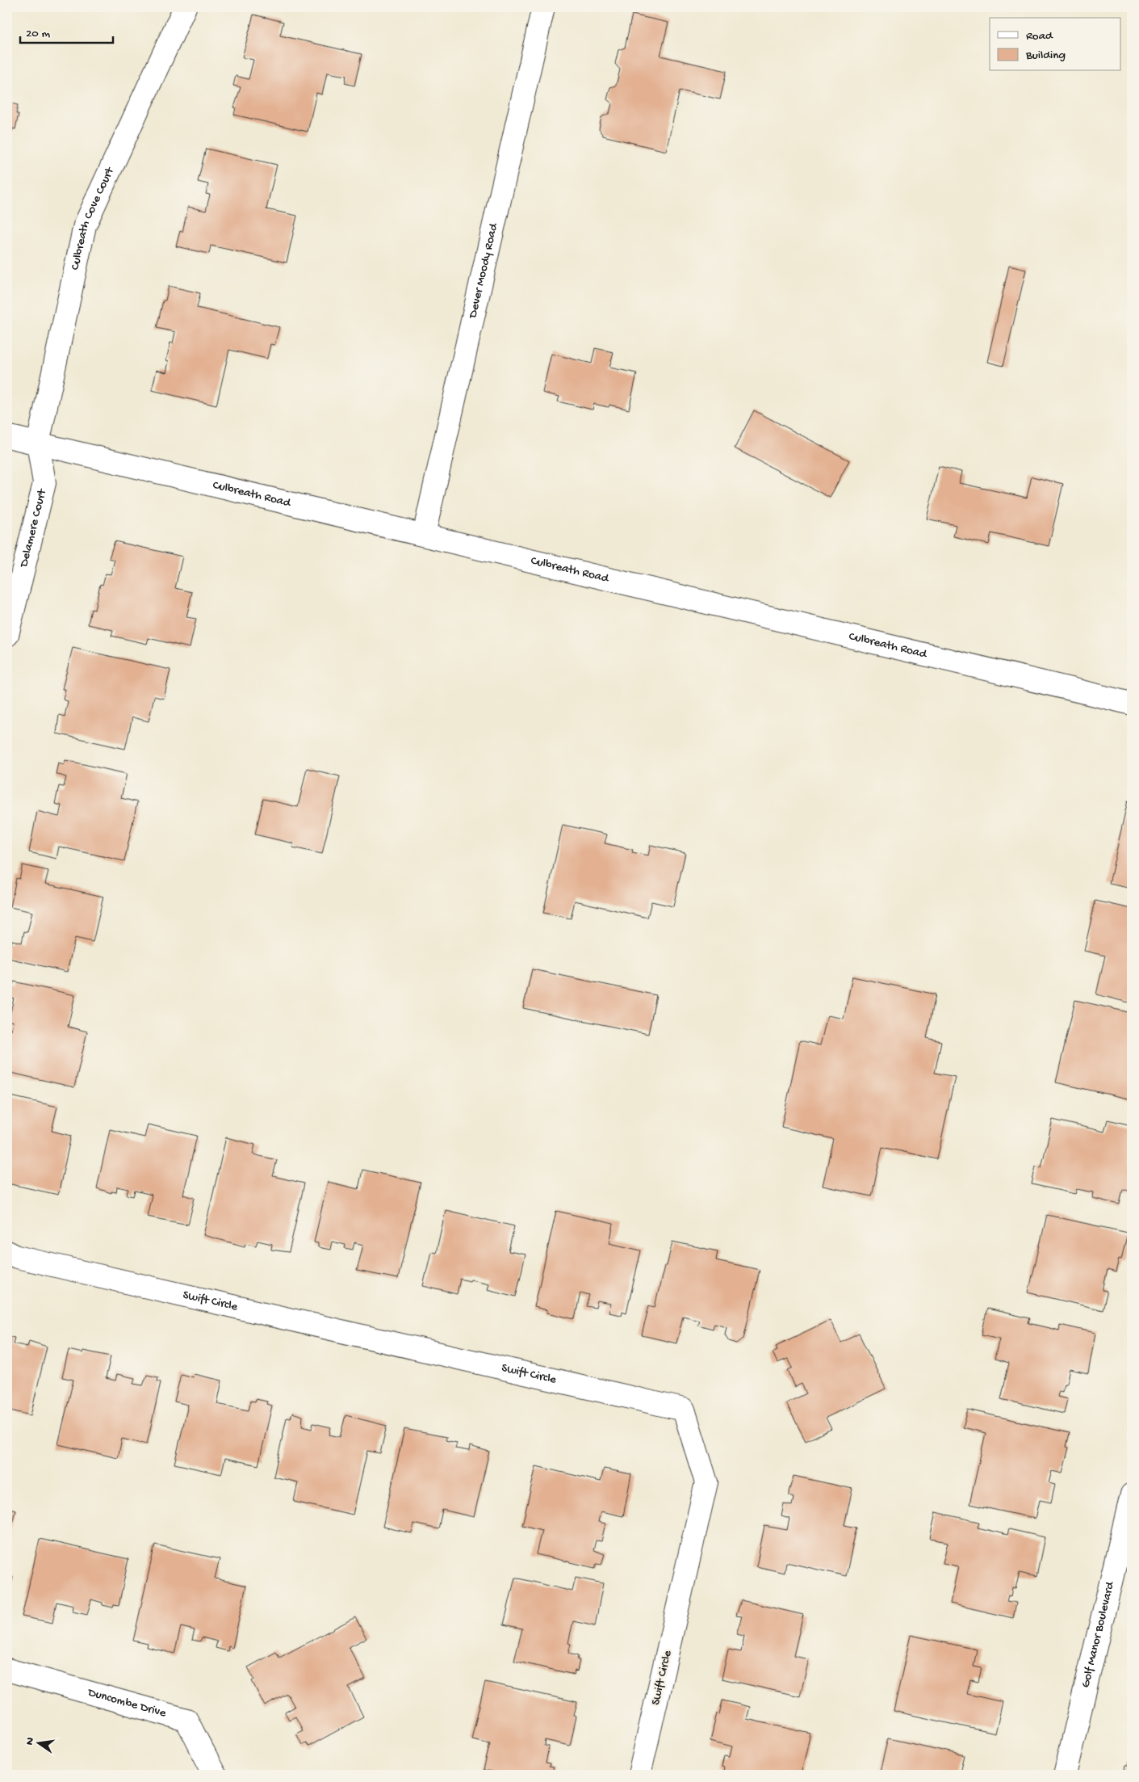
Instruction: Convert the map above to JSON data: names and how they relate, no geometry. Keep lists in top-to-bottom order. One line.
{"streets":{"street":["Culbreath Cove Court","Dever Moody Road","Culbreath Road","Delamere Court","Swift Circle","Golf Manor Boulevard","Duncombe Drive"]},"crossings":[["Culbreath Cove Court","Culbreath Road"],["Culbreath Cove Court","Delamere Court"],["Dever Moody Road","Culbreath Road"],["Culbreath Road","Delamere Court"]],"legend":["Road","Building"],"scale_bar":"20 m","north":"left"}
